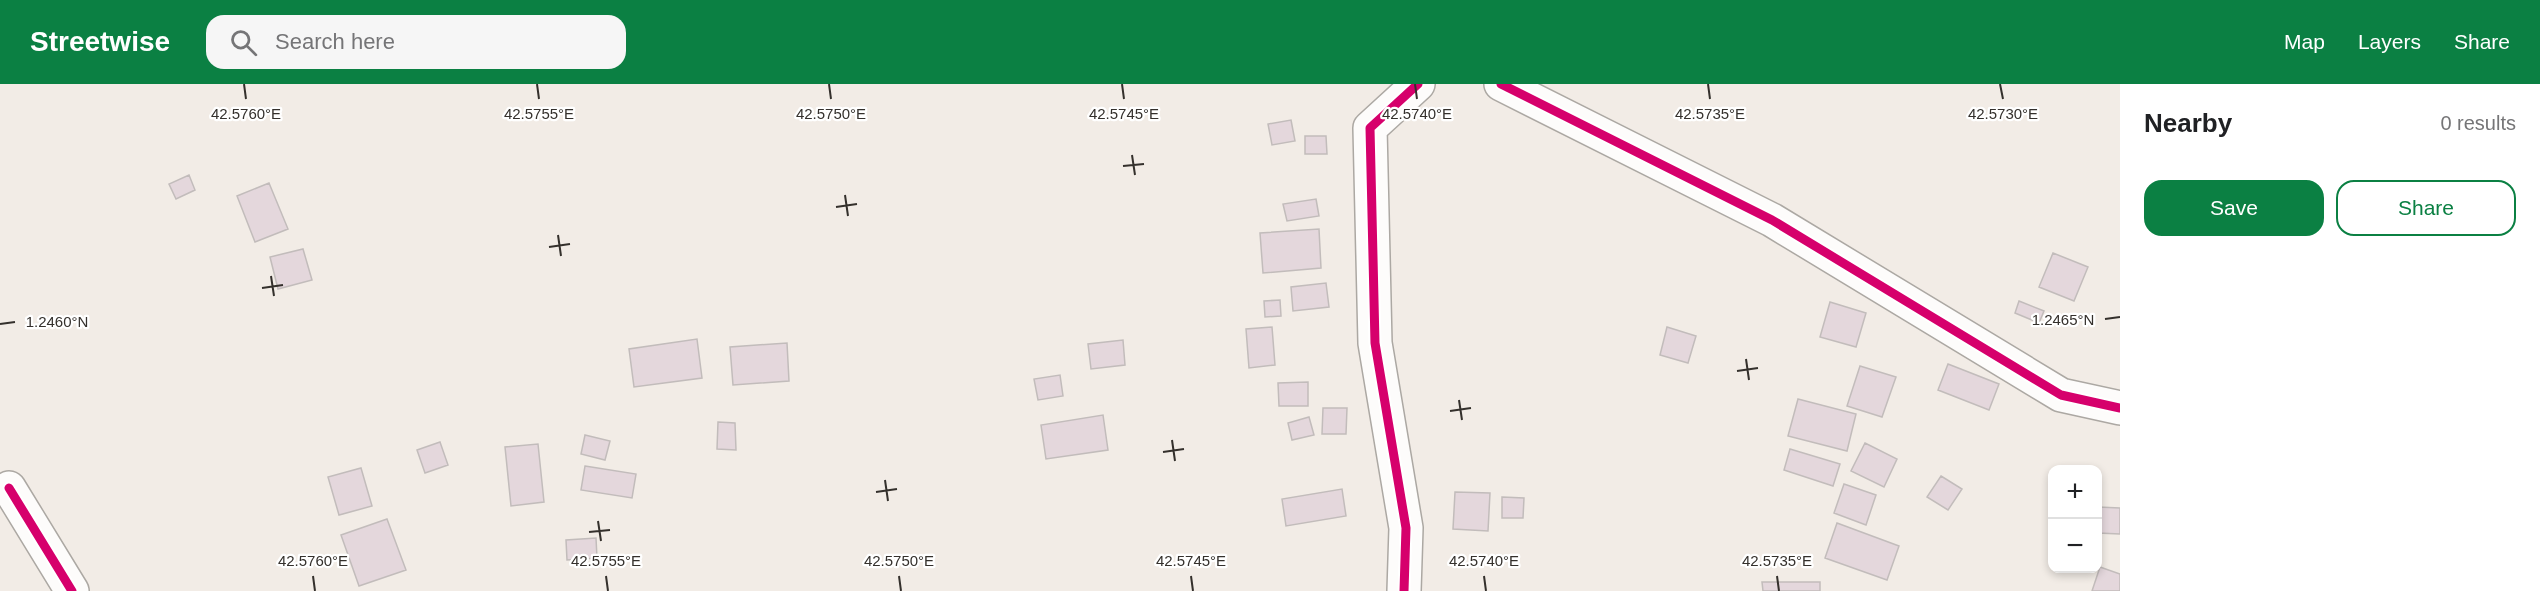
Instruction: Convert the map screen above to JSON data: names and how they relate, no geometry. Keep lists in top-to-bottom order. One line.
{"page":{"header":"Streetwise","search":"Search here","nav":["Map","Layers","Share"],"heading":["Nearby","0 results"],"buttons":["Save","Share"],"map_buttons":["+","−"]},"coordinates":["42.5760°E","42.5755°E","42.5750°E","42.5745°E","42.5740°E","42.5735°E","42.5730°E","1.2465°N","1.2460°N"]}
